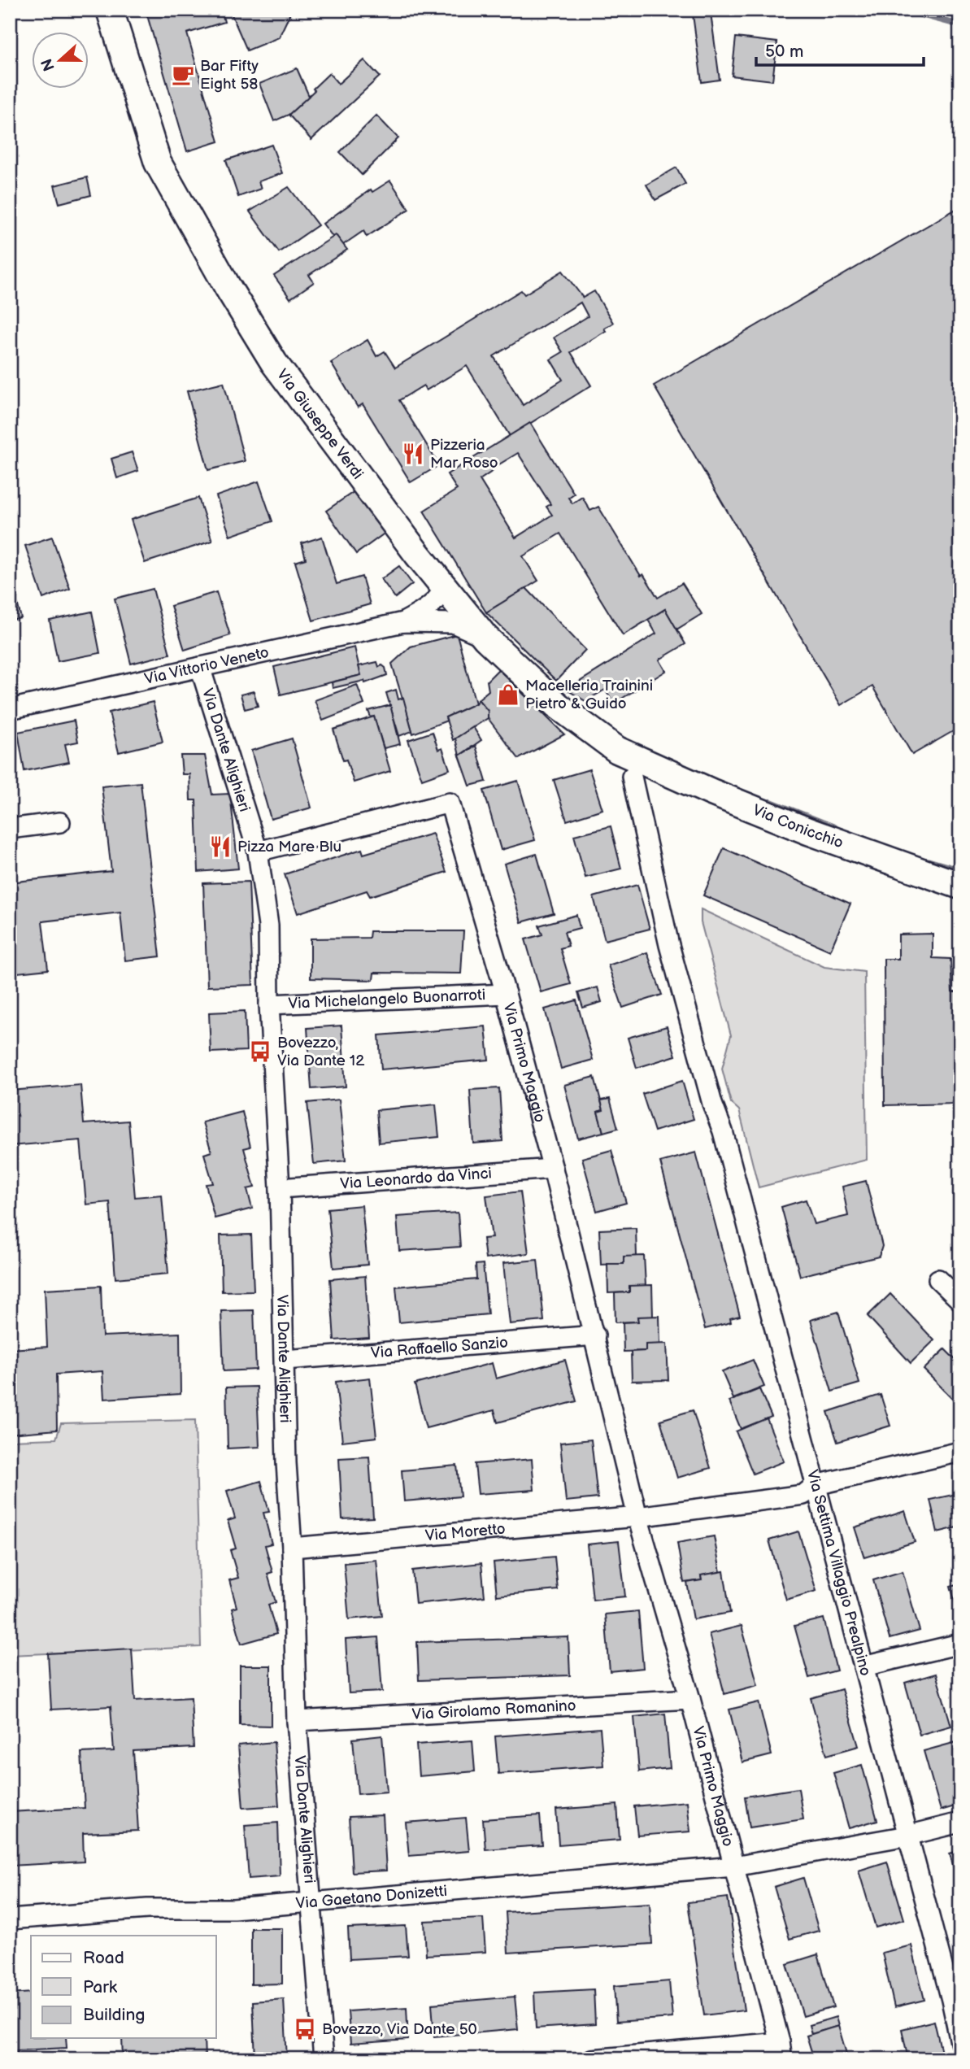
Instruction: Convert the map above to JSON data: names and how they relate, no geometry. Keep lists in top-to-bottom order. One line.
{"streets":{"main road":["Via Giuseppe Verdi","Via Conicchio"],"street":["Via Vittorio Veneto","Via Dante Alighieri","Via Michelangelo Buonarroti","Via Primo Maggio","Via Leonardo da Vinci","Via Raffaello Sanzio","Via Moretto","Via Settima Villaggio Prealpino","Via Girolamo Romanino","Via Gaetano Donizetti"]},"crossings":[["Via Giuseppe Verdi","Via Vittorio Veneto"],["Via Giuseppe Verdi","Via Conicchio"],["Via Giuseppe Verdi","Via Settima Villaggio Prealpino"],["Via Vittorio Veneto","Via Dante Alighieri"],["Via Dante Alighieri","Via Michelangelo Buonarroti"],["Via Dante Alighieri","Via Primo Maggio"],["Via Dante Alighieri","Via Leonardo da Vinci"],["Via Dante Alighieri","Via Raffaello Sanzio"],["Via Dante Alighieri","Via Moretto"],["Via Dante Alighieri","Via Girolamo Romanino"],["Via Dante Alighieri","Via Gaetano Donizetti"],["Via Conicchio","Via Settima Villaggio Prealpino"],["Via Michelangelo Buonarroti","Via Primo Maggio"],["Via Primo Maggio","Via Leonardo da Vinci"],["Via Primo Maggio","Via Raffaello Sanzio"],["Via Primo Maggio","Via Moretto"],["Via Primo Maggio","Via Girolamo Romanino"],["Via Primo Maggio","Via Gaetano Donizetti"],["Via Settima Villaggio Prealpino","Via Gaetano Donizetti"]],"places":{"cafe":["Bar Fifty Eight 58"],"restaurant":["Pizzeria Mar Roso","Pizza Mare Blu"],"shop":["Macelleria Trainini Pietro & Guido"],"bus stop":["Bovezzo, Via Dante 12","Bovezzo, Via Dante 50"]},"legend":["Road","Park","Building"],"scale_bar":"50 m","north":"left"}
